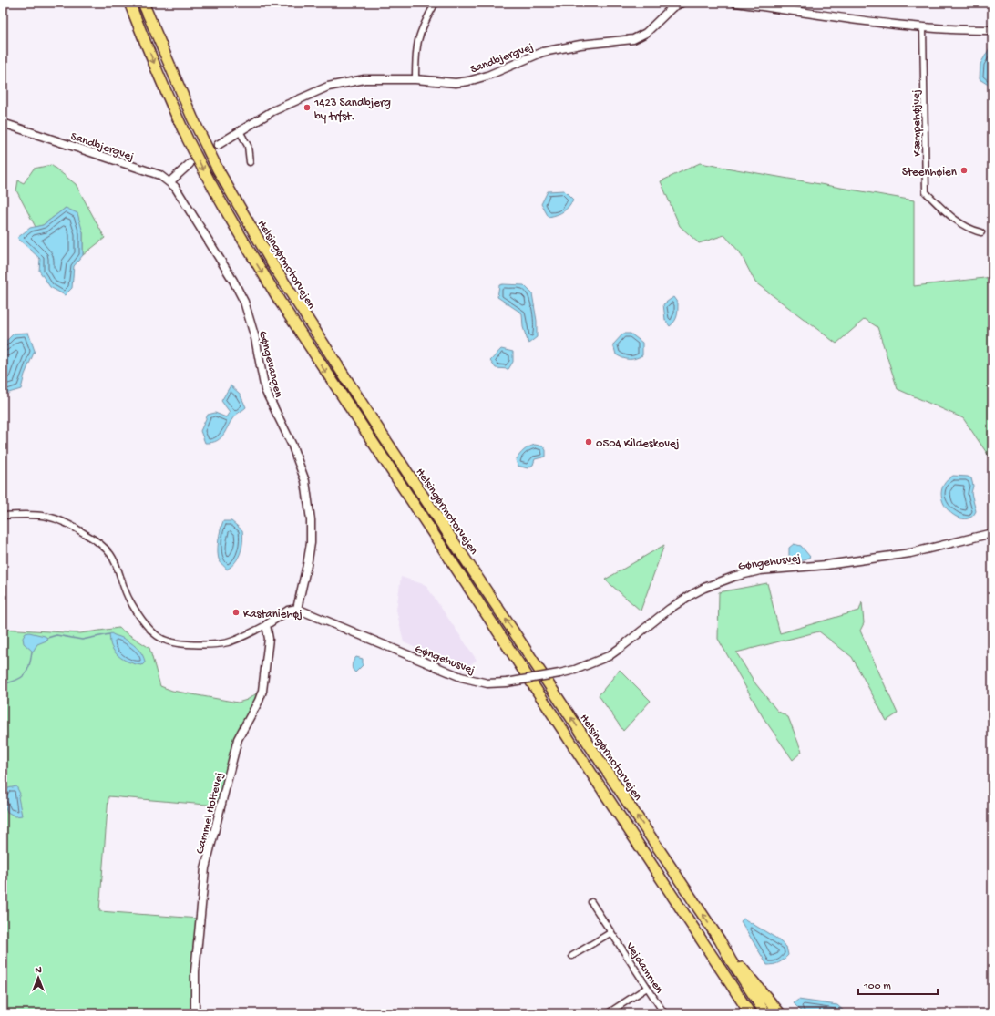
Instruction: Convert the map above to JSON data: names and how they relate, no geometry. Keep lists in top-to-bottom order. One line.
{"streets":{"highway":["Helsingørmotorvejen"],"street":["Sandbjergvej","Kæmpehøjvej","Gøngevangen","Gøngehusvej","Gammel Holtevej","Vejdammen"]},"crossings":[["Sandbjergvej","Gøngevangen"],["Gøngevangen","Gøngehusvej"]],"places":["1423 Sandbjerg by trfst.","Steenhøien","0504 Kildeskovej","Kastaniehøj"],"scale_bar":"100 m","north":"top"}
